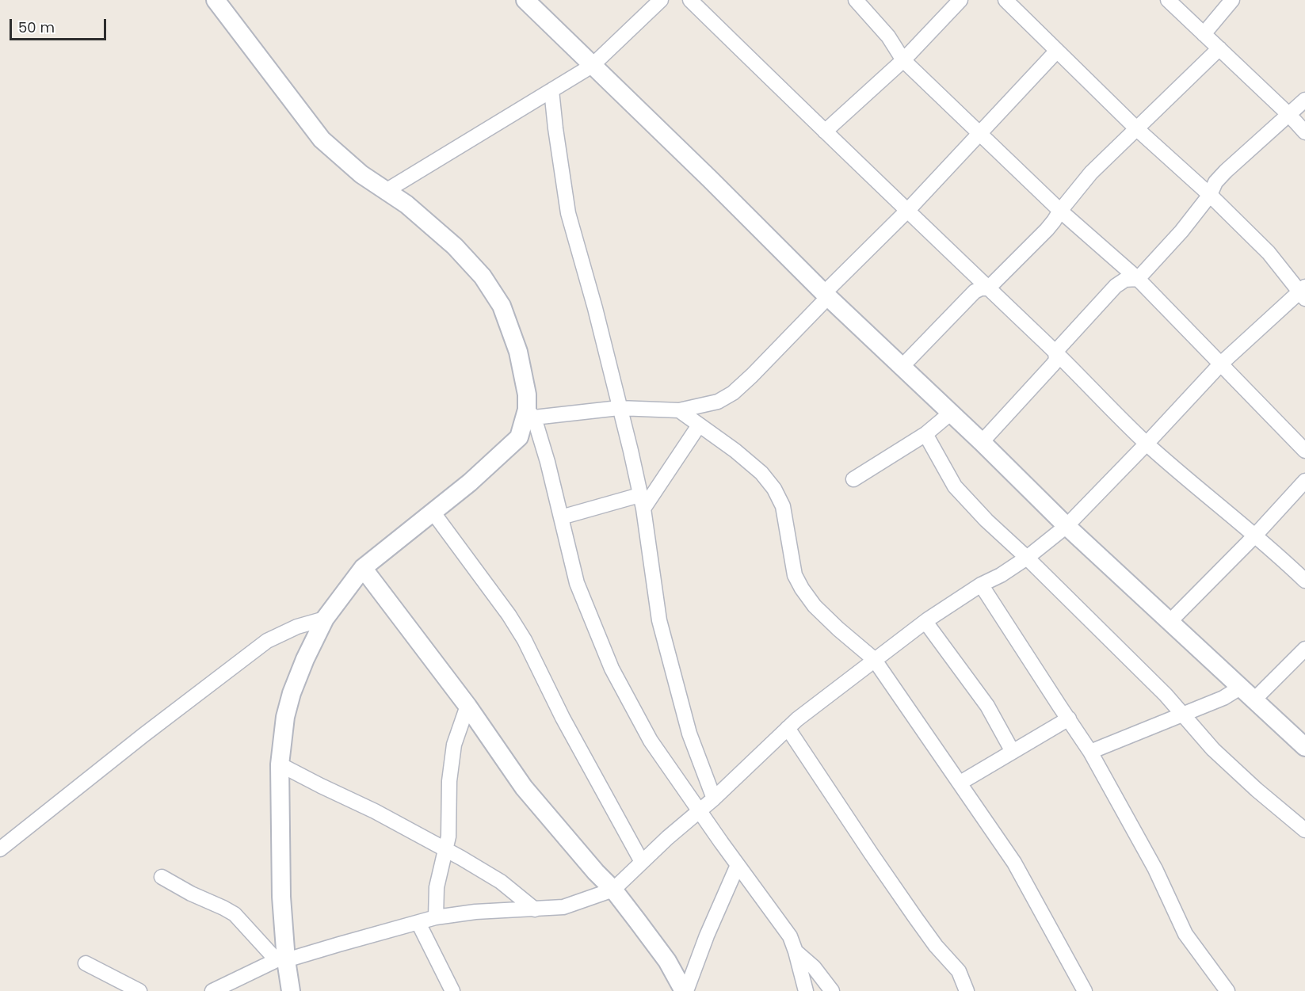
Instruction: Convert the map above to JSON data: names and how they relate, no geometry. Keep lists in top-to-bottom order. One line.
{"scale_bar":"50 m"}
